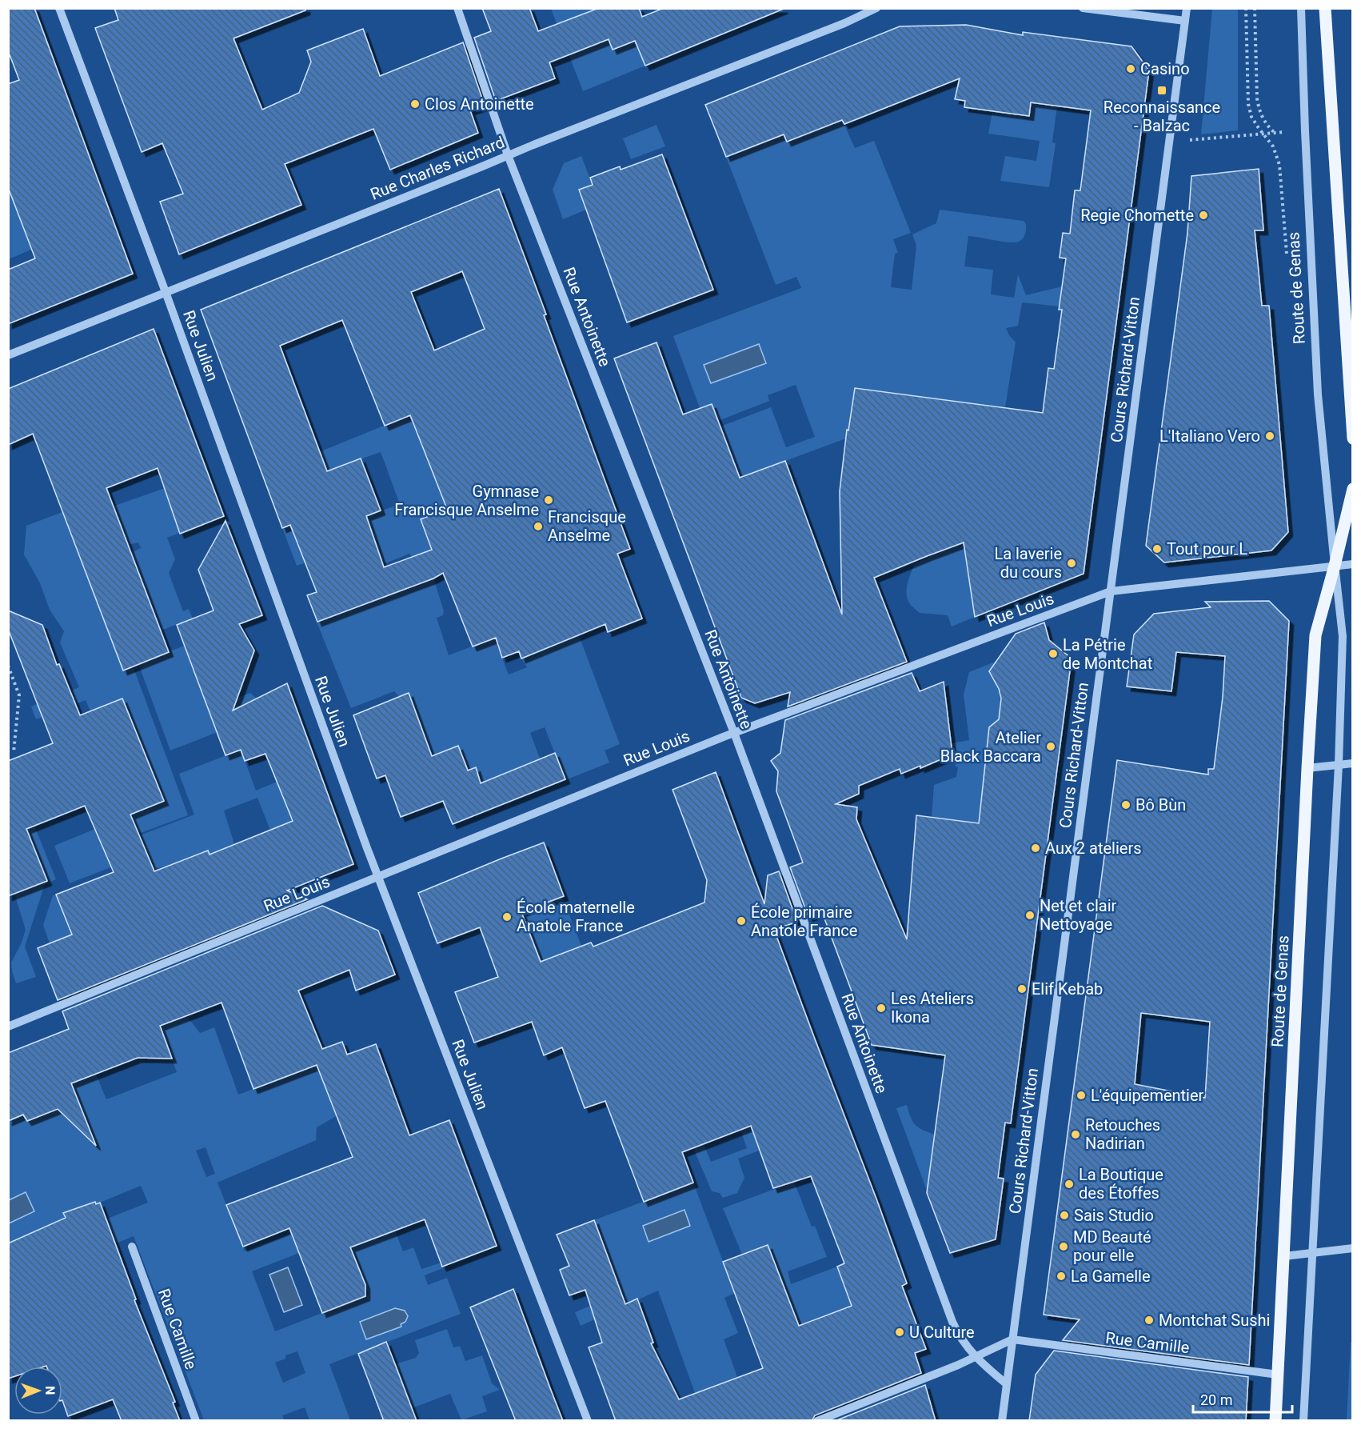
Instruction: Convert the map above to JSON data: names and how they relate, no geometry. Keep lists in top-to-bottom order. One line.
{"streets":{"main road":["Route de Genas"],"street":["Rue Charles Richard","Rue Antoinette","Rue Julien","Cours Richard-Vitton","Rue Louis","Rue Camille"]},"crossings":[["Rue Charles Richard","Rue Antoinette"],["Rue Charles Richard","Rue Julien"],["Route de Genas","Rue Louis"],["Route de Genas","Rue Camille"],["Rue Antoinette","Cours Richard-Vitton"],["Rue Antoinette","Rue Louis"],["Rue Julien","Rue Louis"],["Cours Richard-Vitton","Rue Louis"],["Cours Richard-Vitton","Rue Camille"]],"places":{"other":["Casino","Clos Antoinette","Regie Chomette","L'Italiano Vero","Gymnase Francisque Anselme","Francisque Anselme","Tout pour L","La laverie du cours","La Pétrie de Montchat","Atelier Black Baccara","Bô Bùn","Aux 2 ateliers","Net et clair Nettoyage","École maternelle Anatole France","École primaire Anatole France","Elif Kebab","Les Ateliers Ikona","L'équipementier","Retouches Nadirian","La Boutique des Étoffes","Sais Studio","MD Beauté pour elle","La Gamelle","Montchat Sushi","U Culture"],"transit":["Reconnaissance - Balzac"]},"scale_bar":"20 m","north":"right"}
